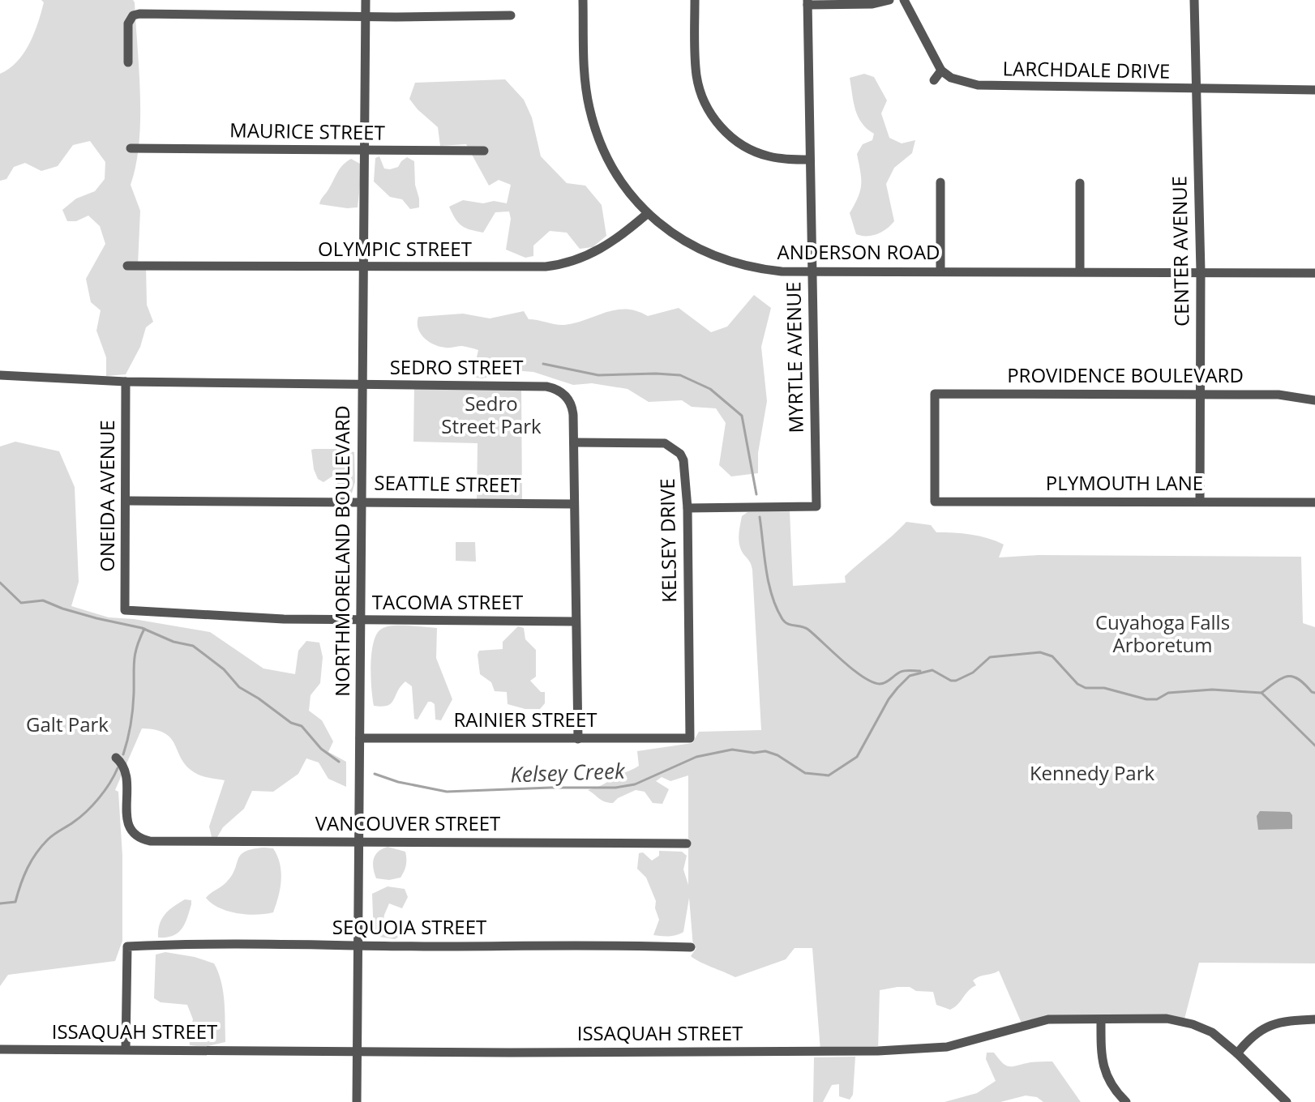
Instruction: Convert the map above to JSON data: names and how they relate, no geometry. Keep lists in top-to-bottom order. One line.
{"streets":{"street":["LARCHDALE DRIVE","MAURICE STREET","OLYMPIC STREET","CENTER AVENUE","ANDERSON ROAD","MYRTLE AVENUE","SEDRO STREET","PROVIDENCE BOULEVARD","PLYMOUTH LANE","SEATTLE STREET","ONEIDA AVENUE","KELSEY DRIVE","NORTHMORELAND BOULEVARD","TACOMA STREET","RAINIER STREET","VANCOUVER STREET","SEQUOIA STREET","ISSAQUAH STREET"]},"crossings":[["LARCHDALE DRIVE","CENTER AVENUE"],["MAURICE STREET","NORTHMORELAND BOULEVARD"],["OLYMPIC STREET","ANDERSON ROAD"],["OLYMPIC STREET","NORTHMORELAND BOULEVARD"],["CENTER AVENUE","ANDERSON ROAD"],["CENTER AVENUE","PROVIDENCE BOULEVARD"],["CENTER AVENUE","PLYMOUTH LANE"],["ANDERSON ROAD","MYRTLE AVENUE"],["MYRTLE AVENUE","KELSEY DRIVE"],["SEDRO STREET","SEATTLE STREET"],["SEDRO STREET","ONEIDA AVENUE"],["SEDRO STREET","KELSEY DRIVE"],["SEDRO STREET","NORTHMORELAND BOULEVARD"],["SEDRO STREET","TACOMA STREET"],["SEDRO STREET","RAINIER STREET"],["PROVIDENCE BOULEVARD","PLYMOUTH LANE"],["SEATTLE STREET","ONEIDA AVENUE"],["SEATTLE STREET","NORTHMORELAND BOULEVARD"],["ONEIDA AVENUE","TACOMA STREET"],["KELSEY DRIVE","RAINIER STREET"],["NORTHMORELAND BOULEVARD","TACOMA STREET"],["NORTHMORELAND BOULEVARD","RAINIER STREET"],["NORTHMORELAND BOULEVARD","VANCOUVER STREET"],["NORTHMORELAND BOULEVARD","SEQUOIA STREET"],["NORTHMORELAND BOULEVARD","ISSAQUAH STREET"],["SEQUOIA STREET","ISSAQUAH STREET"]],"water":["Kelsey Creek"],"parks":["Sedro Street Park","Cuyahoga Falls Arboretum","Galt Park","Kennedy Park"]}
